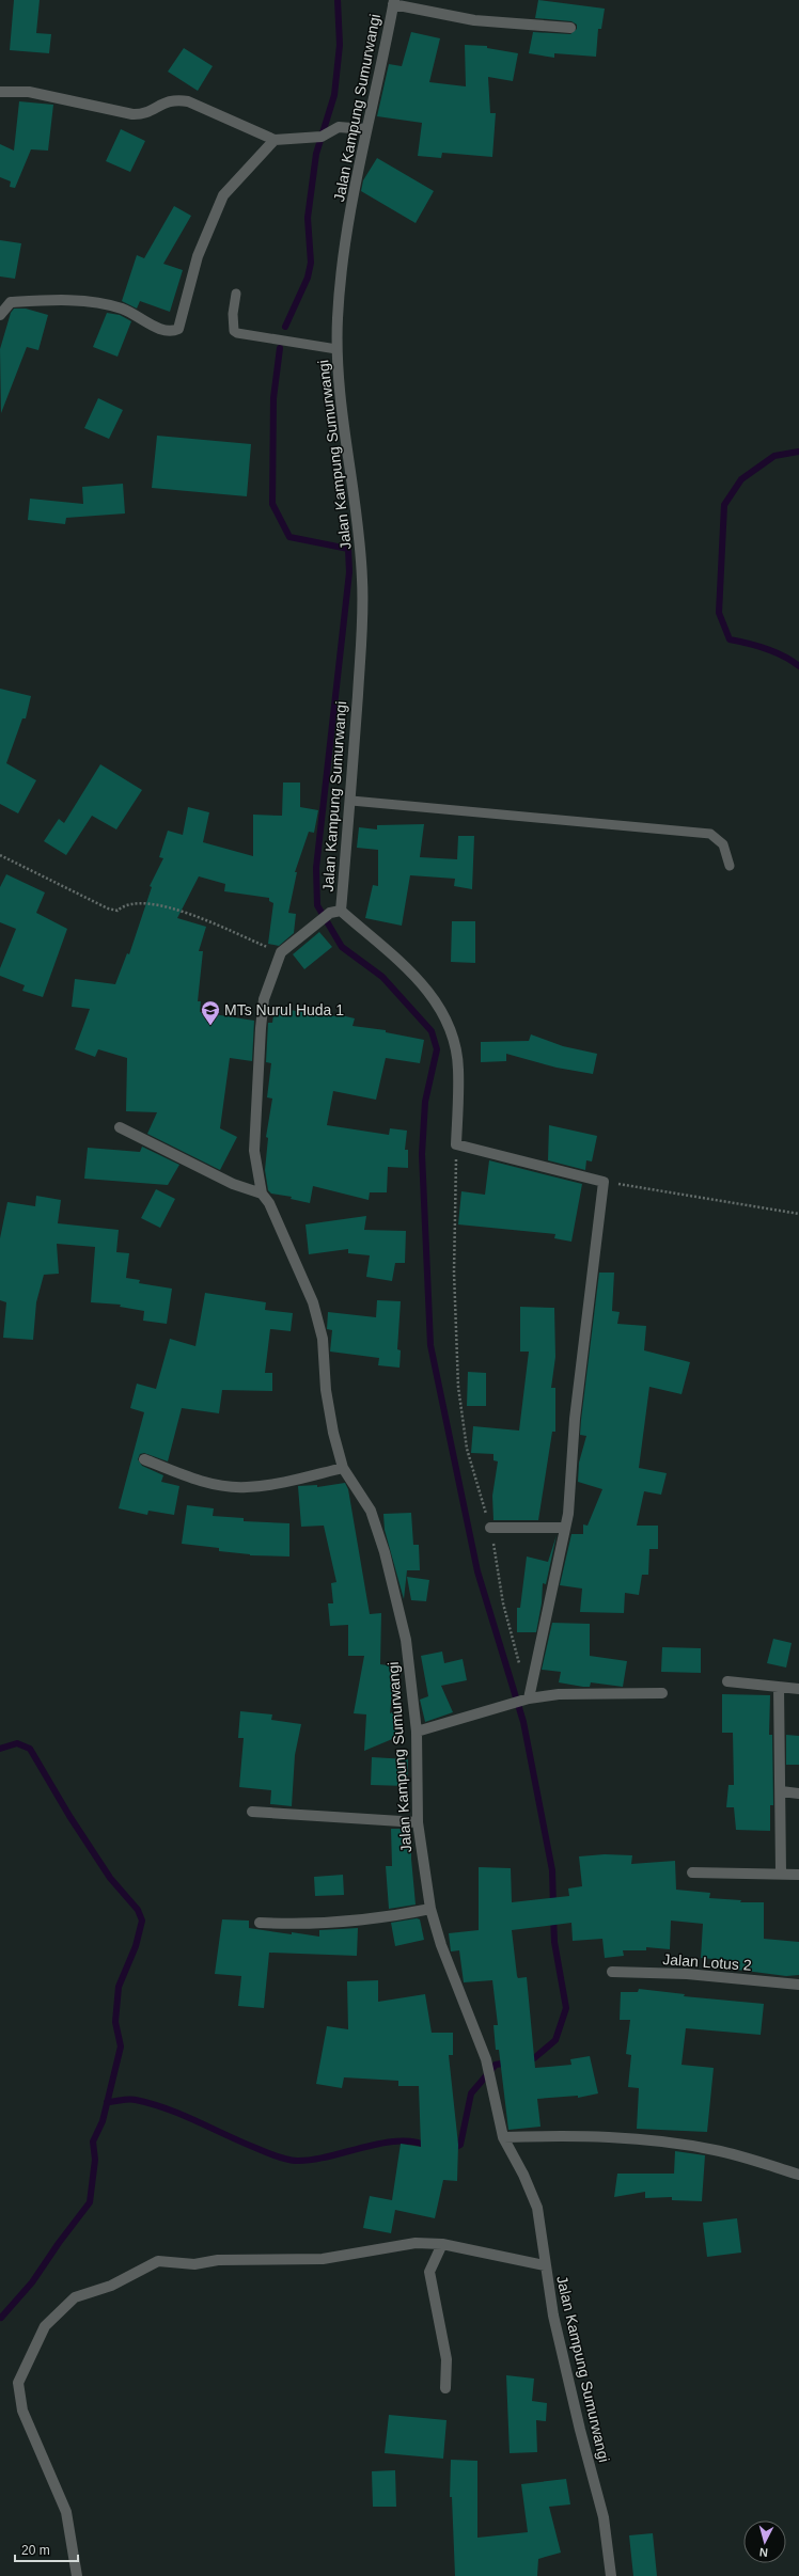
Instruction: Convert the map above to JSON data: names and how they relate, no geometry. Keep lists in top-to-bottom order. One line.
{"streets":{"street":["Jalan Kampung Sumurwangi","Jalan Lotus 2"]},"places":{"school or university":["MTs Nurul Huda 1"]},"scale_bar":"20 m","north":"bottom"}
